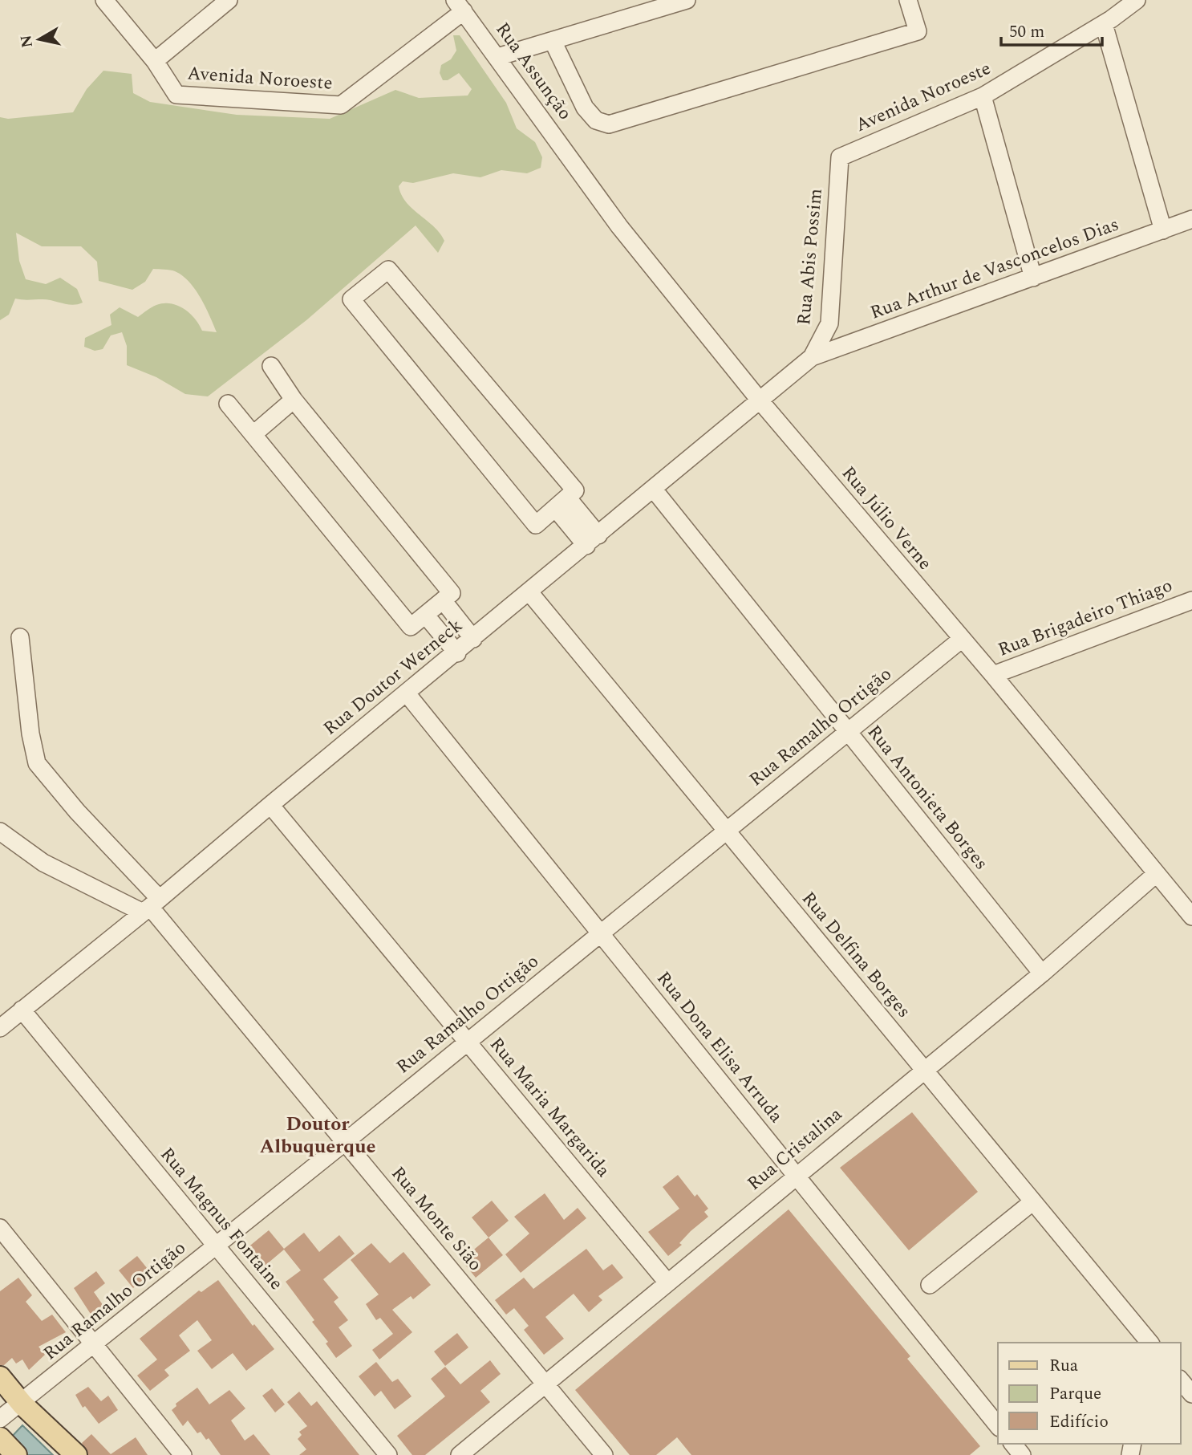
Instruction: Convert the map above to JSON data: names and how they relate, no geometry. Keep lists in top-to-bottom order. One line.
{"streets":{"street":["Rua Assunção","Avenida Noroeste","Rua Abis Possim","Rua Arthur de Vasconcelos Dias","Rua Júlio Verne","Rua Brigadeiro Thiago","Rua Doutor Werneck","Rua Ramalho Ortigão","Rua Antonieta Borges","Rua Delfina Borges","Rua Dona Elisa Arruda","Rua Maria Margarida","Rua Cristalina","Rua Magnus Fontaine","Rua Monte Sião"]},"crossings":[["Rua Assunção","Avenida Noroeste"],["Rua Assunção","Rua Júlio Verne"],["Avenida Noroeste","Rua Abis Possim"],["Rua Abis Possim","Rua Arthur de Vasconcelos Dias"],["Rua Abis Possim","Rua Doutor Werneck"],["Rua Arthur de Vasconcelos Dias","Rua Doutor Werneck"],["Rua Júlio Verne","Rua Brigadeiro Thiago"],["Rua Júlio Verne","Rua Doutor Werneck"],["Rua Júlio Verne","Rua Ramalho Ortigão"],["Rua Júlio Verne","Rua Cristalina"],["Rua Doutor Werneck","Rua Antonieta Borges"],["Rua Doutor Werneck","Rua Delfina Borges"],["Rua Doutor Werneck","Rua Dona Elisa Arruda"],["Rua Doutor Werneck","Rua Maria Margarida"],["Rua Doutor Werneck","Rua Magnus Fontaine"],["Rua Doutor Werneck","Rua Monte Sião"],["Rua Ramalho Ortigão","Rua Antonieta Borges"],["Rua Ramalho Ortigão","Rua Delfina Borges"],["Rua Ramalho Ortigão","Rua Dona Elisa Arruda"],["Rua Ramalho Ortigão","Rua Maria Margarida"],["Rua Ramalho Ortigão","Rua Magnus Fontaine"],["Rua Ramalho Ortigão","Rua Monte Sião"],["Rua Antonieta Borges","Rua Cristalina"],["Rua Delfina Borges","Rua Cristalina"],["Rua Dona Elisa Arruda","Rua Cristalina"],["Rua Maria Margarida","Rua Cristalina"],["Rua Cristalina","Rua Monte Sião"]],"districts":["Doutor Albuquerque"],"legend":["Rua","Parque","Edifício"],"scale_bar":"50 m","north":"left"}
